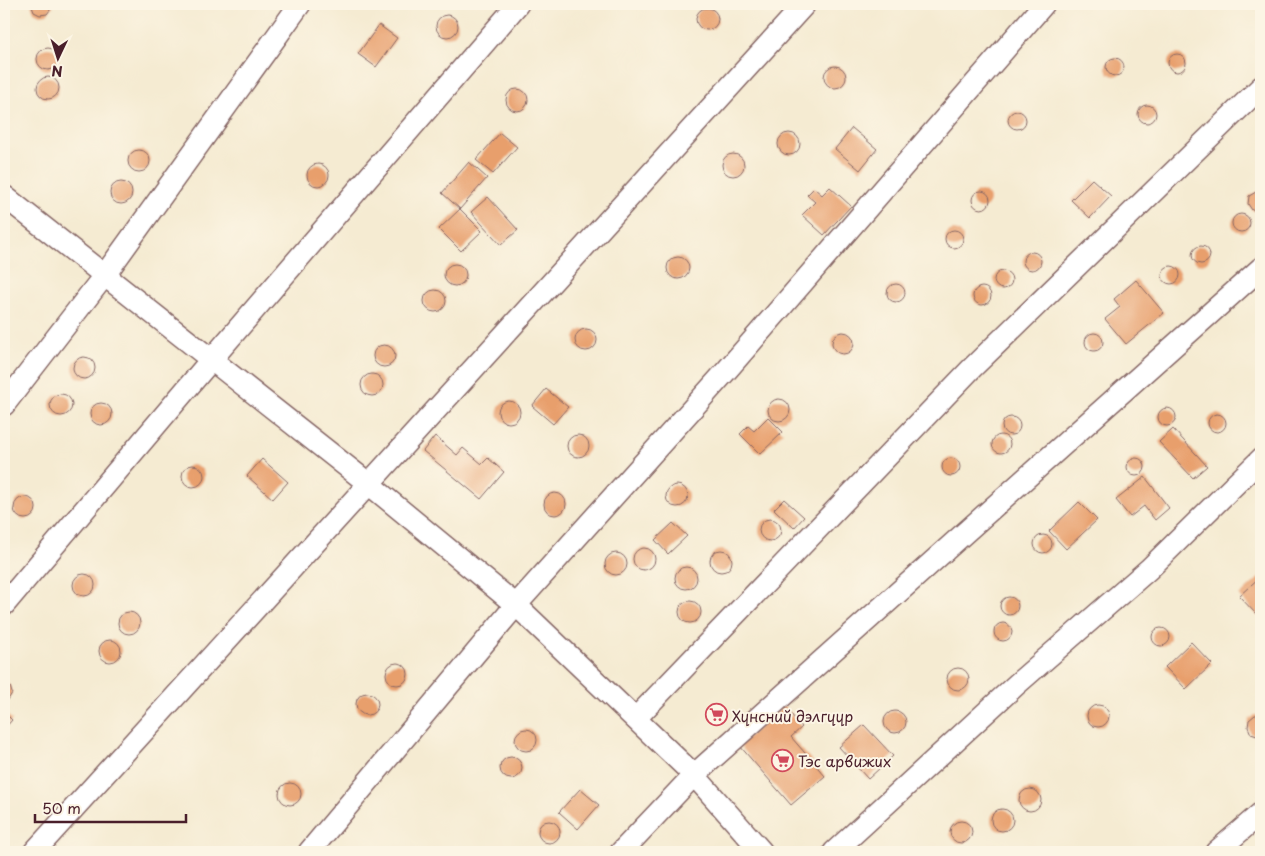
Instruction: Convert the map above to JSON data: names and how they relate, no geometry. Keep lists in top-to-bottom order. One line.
{"places":{"supermarket":["Хүнсний дэлгүүр","Тэс арвижих"]},"scale_bar":"50 m","north":"bottom"}
